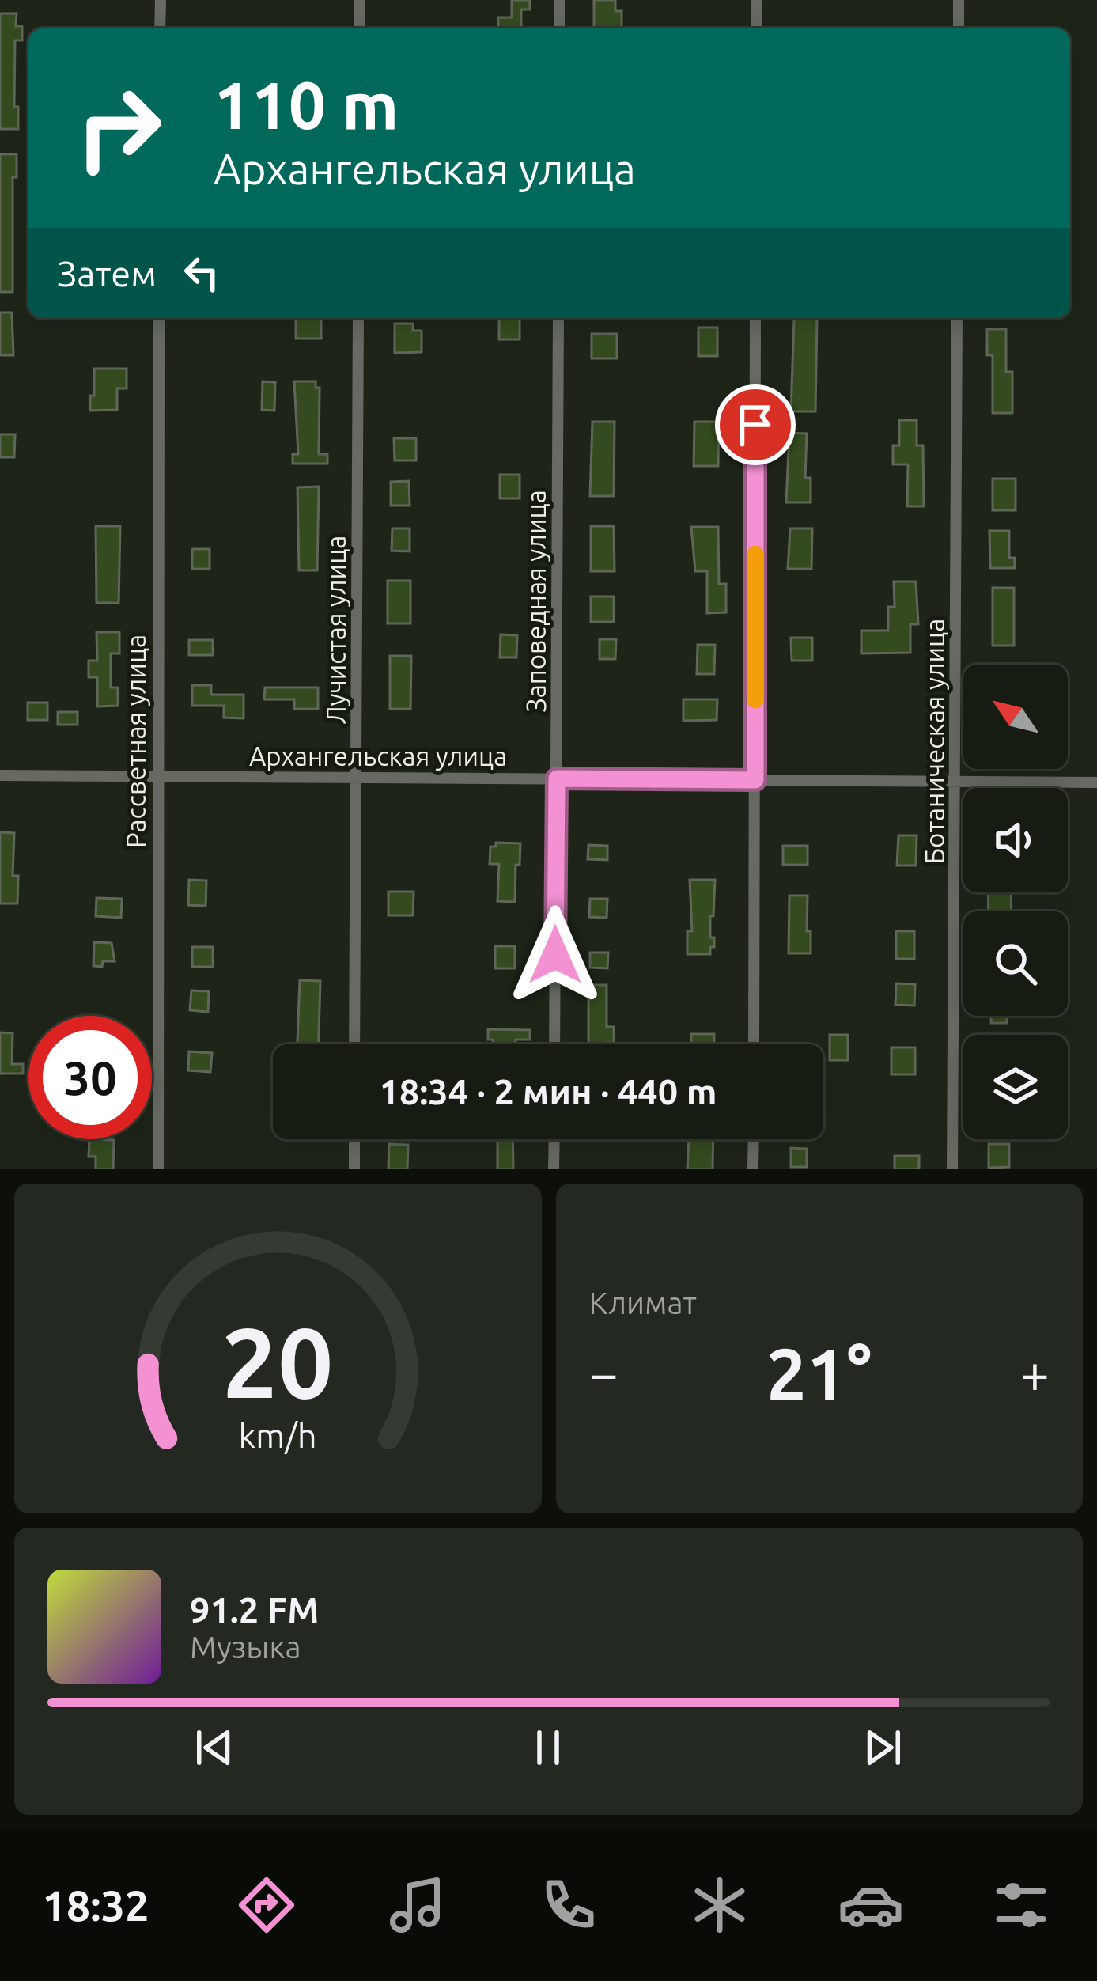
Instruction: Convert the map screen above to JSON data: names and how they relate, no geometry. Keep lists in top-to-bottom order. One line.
{"streets":{"street":["Заповедная улица","Лучистая улица","Рассветная улица","Ботаническая улица","Архангельская улица"]},"crossings":[["Заповедная улица","Архангельская улица"],["Лучистая улица","Архангельская улица"],["Рассветная улица","Архангельская улица"],["Ботаническая улица","Архангельская улица"]],"north":"top left","page":{"turn":["110 m","Архангельская улица"],"then":"Затем","limit":"30","trip":"18:34 · 2 мин · 440 m","tile":"Климат","heat":["−","21°","+"],"song":["91.2 FM","Музыка"],"tabs":"18:32","gauge":["20","km/h"]}}
